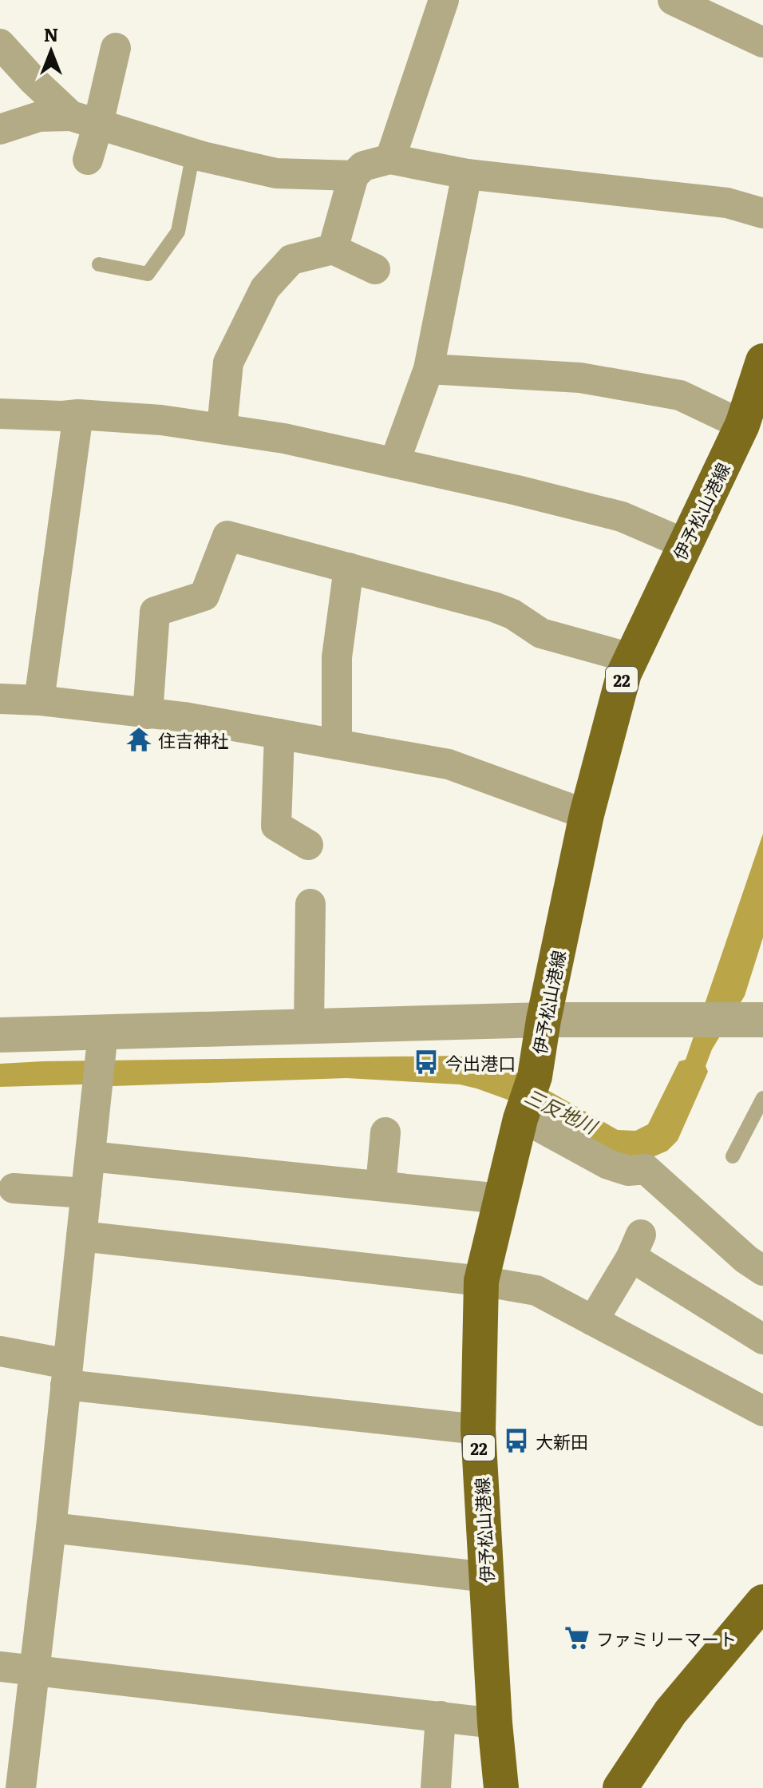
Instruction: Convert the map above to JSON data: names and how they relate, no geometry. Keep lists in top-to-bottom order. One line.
{"streets":{"main road":["伊予松山港線","22"]},"water":["三反地川"],"places":{"temple":["住吉神社"],"bus stop":["今出港口","大新田"],"supermarket":["ファミリーマート"]},"north":"top"}
